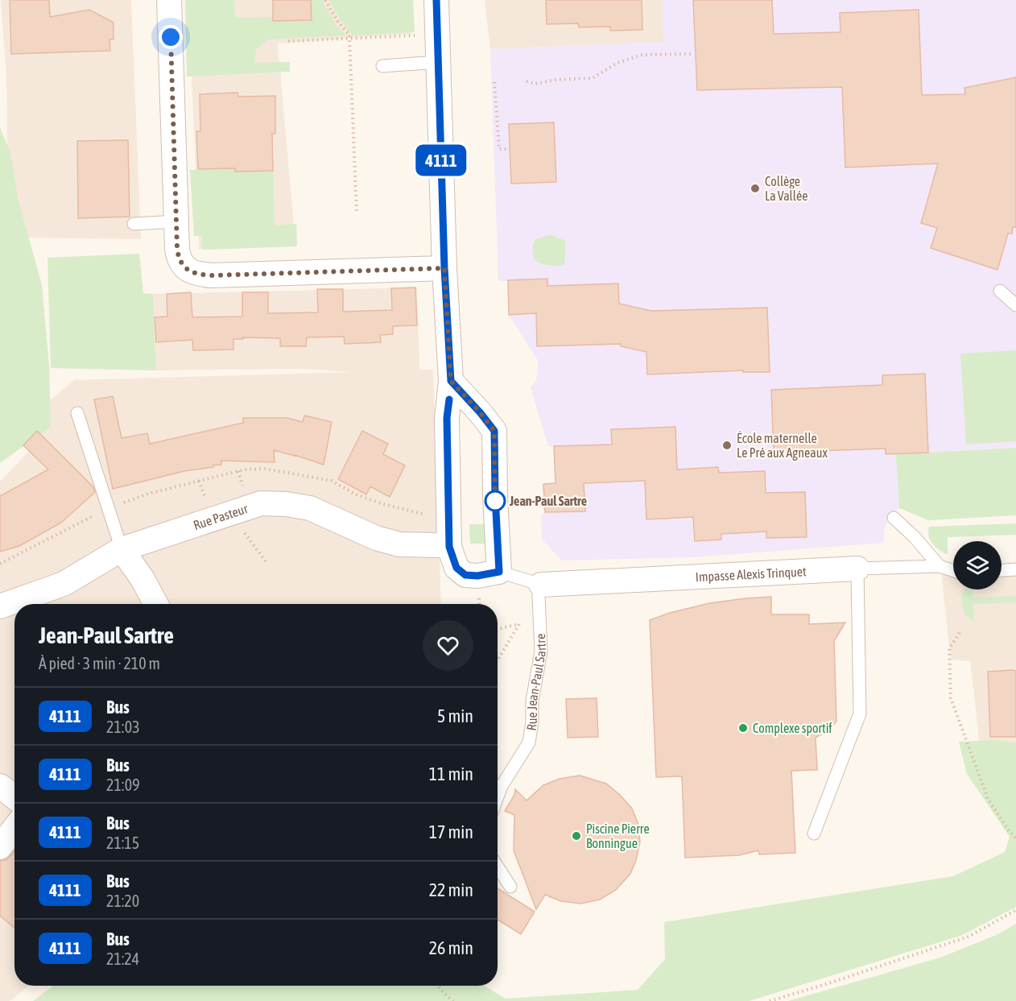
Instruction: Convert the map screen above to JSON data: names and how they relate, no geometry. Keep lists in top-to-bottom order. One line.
{"streets":{"street":["Rue Pasteur","Impasse Alexis Trinquet"],"lane":["Rue Jean-Paul Sartre"]},"crossings":[["Impasse Alexis Trinquet","Rue Jean-Paul Sartre"]],"places":["Collège La Vallée","École maternelle Le Pré aux Agneaux","Jean-Paul Sartre","Complexe sportif","Piscine Pierre Bonningue"],"lines":["bus line 4111"],"page":{"on_map":"4111","heading":["Jean-Paul Sartre","À pied · 3 min · 210 m"],"list":[{"mark":"4111","name":"Bus","note":"21:03","value":"5 min"},{"mark":"4111","name":"Bus","note":"21:09","value":"11 min"},{"mark":"4111","name":"Bus","note":"21:15","value":"17 min"},{"mark":"4111","name":"Bus","note":"21:20","value":"22 min"},{"mark":"4111","name":"Bus","note":"21:24","value":"26 min"}]}}
